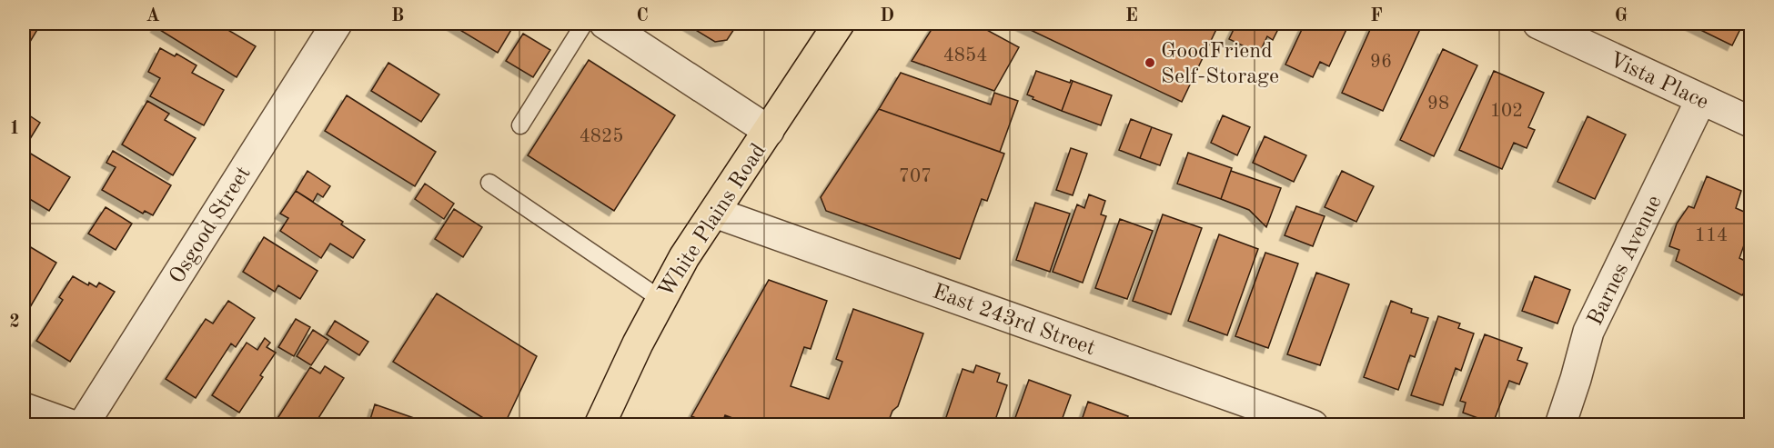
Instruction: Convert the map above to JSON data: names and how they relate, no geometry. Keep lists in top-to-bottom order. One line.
{"streets":{"main road":["White Plains Road"],"street":["Vista Place","Osgood Street","Barnes Avenue","East 243rd Street"]},"crossings":[["Vista Place","Barnes Avenue"],["White Plains Road","East 243rd Street"]],"places":["GoodFriend Self-Storage"],"house_numbers":["4854","96","98","102","4825","707","114"],"grid":{"columns":["A","B","C","D","E","F","G"],"rows":["1","2"]}}
